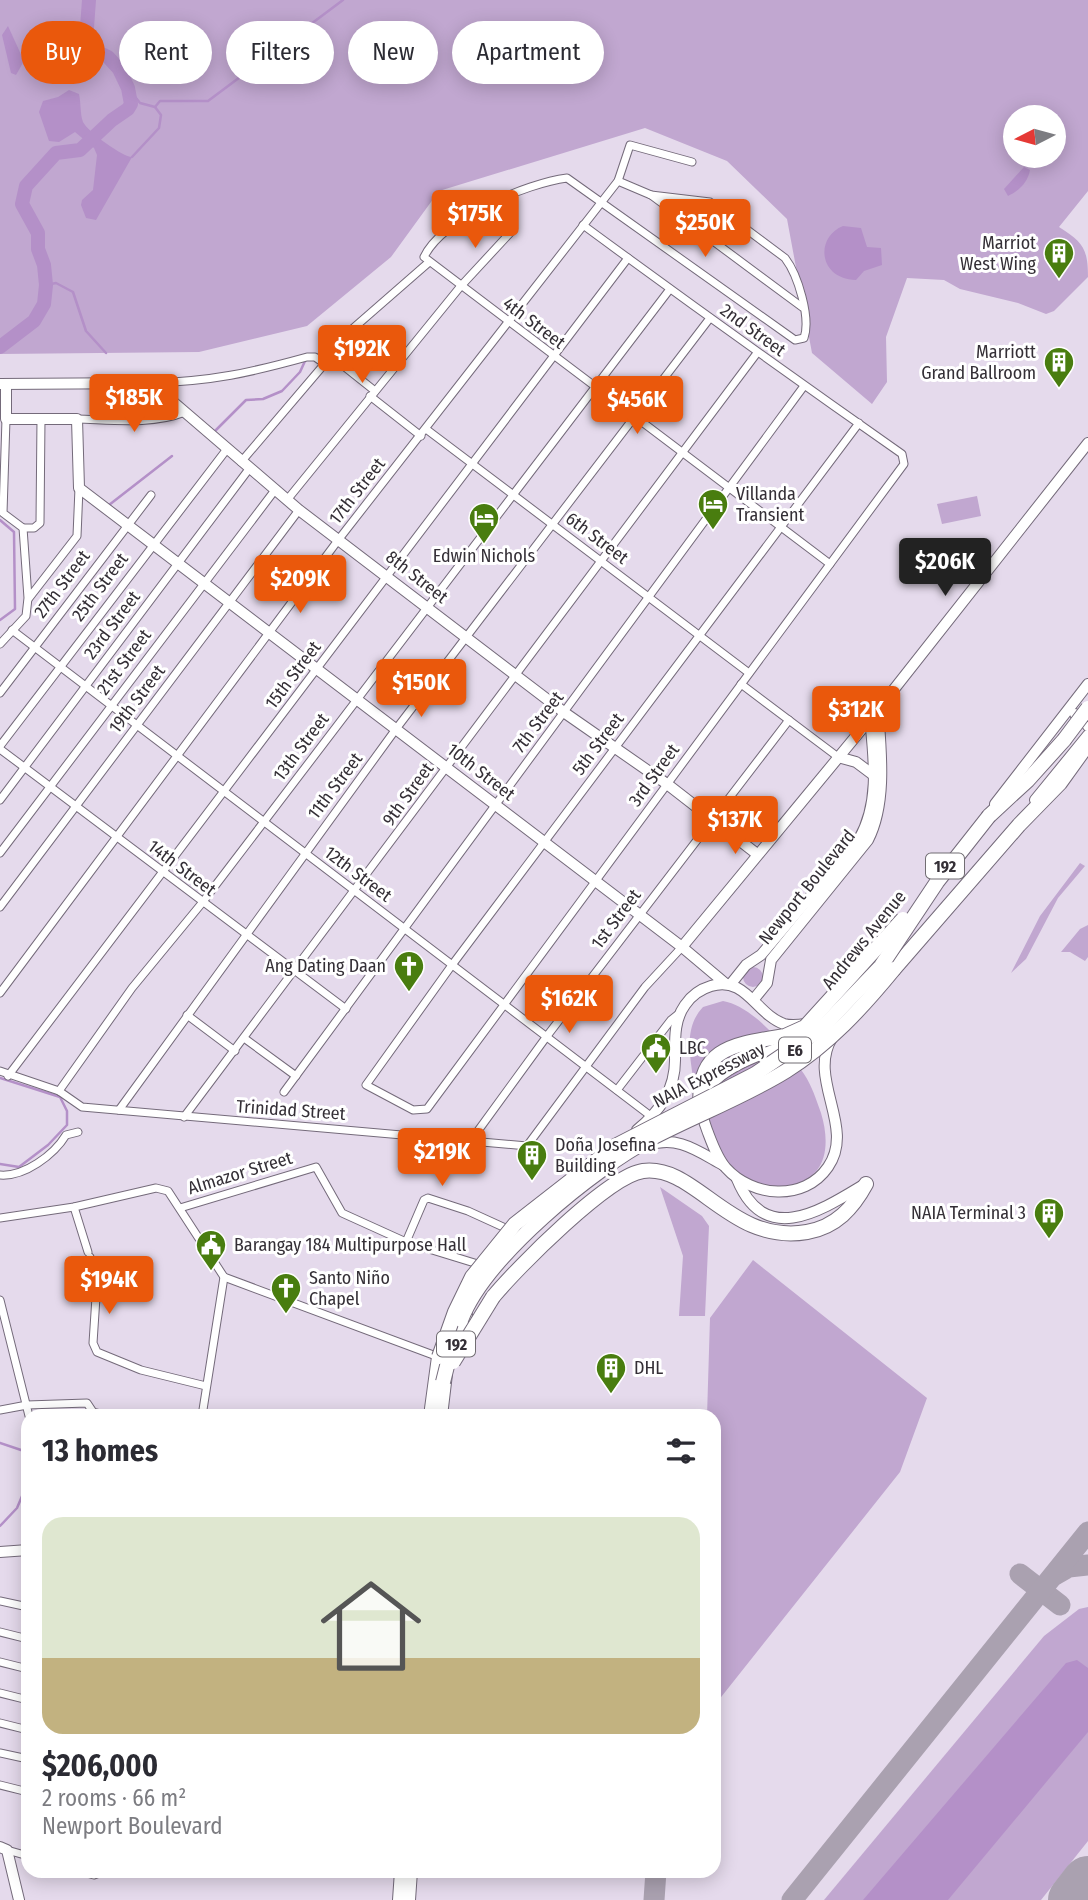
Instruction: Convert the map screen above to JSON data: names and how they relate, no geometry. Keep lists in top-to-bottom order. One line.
{"streets":{"highway":["E6","NAIA Expressway"],"street":["4th Street","2nd Street","17th Street","6th Street","8th Street","27th Street","25th Street","23rd Street","21st Street","15th Street","19th Street","7th Street","5th Street","13th Street","10th Street","3rd Street","11th Street","9th Street","192","14th Street","12th Street","Newport Boulevard","1st Street","Andrews Avenue","Trinidad Street","Almazor Street"]},"crossings":[["4th Street","17th Street"],["4th Street","15th Street"],["4th Street","7th Street"],["4th Street","5th Street"],["4th Street","13th Street"],["4th Street","3rd Street"],["4th Street","11th Street"],["4th Street","9th Street"],["2nd Street","17th Street"],["2nd Street","15th Street"],["2nd Street","7th Street"],["2nd Street","5th Street"],["2nd Street","13th Street"],["2nd Street","3rd Street"],["2nd Street","11th Street"],["2nd Street","9th Street"],["17th Street","6th Street"],["17th Street","8th Street"],["17th Street","10th Street"],["17th Street","14th Street"],["17th Street","12th Street"],["6th Street","15th Street"],["6th Street","7th Street"],["6th Street","5th Street"],["6th Street","13th Street"],["6th Street","3rd Street"],["6th Street","11th Street"],["6th Street","9th Street"],["8th Street","25th Street"],["8th Street","23rd Street"],["8th Street","21st Street"],["8th Street","15th Street"],["8th Street","19th Street"],["8th Street","7th Street"],["8th Street","5th Street"],["8th Street","13th Street"],["8th Street","3rd Street"],["8th Street","11th Street"],["8th Street","9th Street"],["8th Street","1st Street"],["27th Street","10th Street"],["27th Street","12th Street"],["25th Street","10th Street"],["25th Street","14th Street"],["25th Street","12th Street"],["23rd Street","10th Street"],["23rd Street","14th Street"],["23rd Street","12th Street"],["21st Street","10th Street"],["21st Street","14th Street"],["21st Street","12th Street"],["15th Street","10th Street"],["15th Street","14th Street"],["15th Street","12th Street"],["15th Street","Trinidad Street"],["19th Street","10th Street"],["19th Street","14th Street"],["19th Street","12th Street"],["7th Street","10th Street"],["7th Street","14th Street"],["7th Street","12th Street"],["5th Street","10th Street"],["5th Street","3rd Street"],["5th Street","12th Street"],["13th Street","10th Street"],["13th Street","14th Street"],["13th Street","12th Street"],["13th Street","Trinidad Street"],["10th Street","3rd Street"],["10th Street","11th Street"],["10th Street","9th Street"],["10th Street","Newport Boulevard"],["10th Street","1st Street"],["10th Street","Andrews Avenue"],["3rd Street","12th Street"],["11th Street","14th Street"],["11th Street","12th Street"],["11th Street","Trinidad Street"],["9th Street","14th Street"],["9th Street","12th Street"],["9th Street","Trinidad Street"],["192","12th Street"],["192","Andrews Avenue"],["192","Almazor Street"],["12th Street","1st Street"],["12th Street","Trinidad Street"],["1st Street","Trinidad Street"]],"places":{"building":["Marriot West Wing","Marriott Grand Ballroom","Doña Josefina Building","NAIA Terminal 3","DHL"],"hotel":["Villanda Transient","Edwin Nichols"],"church":["Ang Dating Daan","Santo Niño Chapel"],"public building":["LBC","Barangay 184 Multipurpose Hall"]},"north":"left","page":{"chip":["Buy","Rent","Filters","New","Apartment"],"price":["$175K","$250K","$192K","$185K","$456K","$206K","$209K","$150K","$312K","$137K","$162K","$219K","$194K"],"heading":"13 homes","list":[{"name":"$206,000","note":"2 rooms · 66 m² · Newport Boulevard"}]}}
